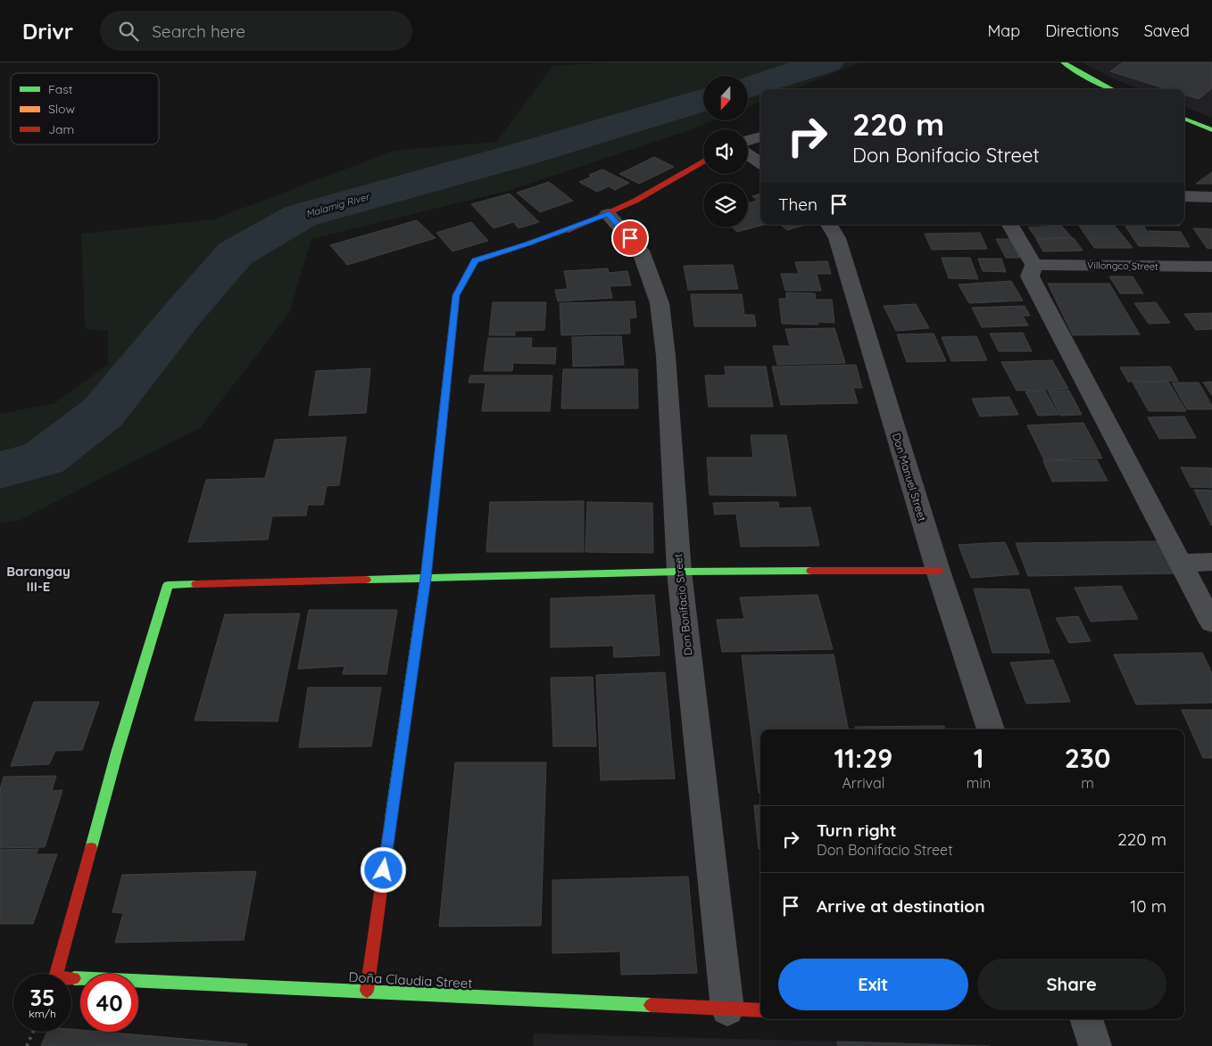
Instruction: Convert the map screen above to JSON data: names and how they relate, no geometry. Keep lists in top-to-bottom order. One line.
{"streets":{"street":["Villongco Street","Don Manuel Street","Don Bonifacio Street","Doña Claudia Street"]},"crossings":[["Don Bonifacio Street","Doña Claudia Street"]],"districts":["Barangay III-E"],"water":["Malamig River"],"legend":["Fast","Slow","Jam"],"north":"bottom","page":{"header":"Drivr","search":"Search here","nav":["Map","Directions","Saved"],"turn":["220 m","Don Bonifacio Street"],"then":"Then","eta":["11:29","Arrival","1","min","230","m"],"list":[{"name":"Turn right","note":"Don Bonifacio Street","value":"220 m"},{"name":"Arrive at destination","value":"10 m"}],"buttons":["Exit","Share"],"speed":"35 km/h","limit":"40"}}
